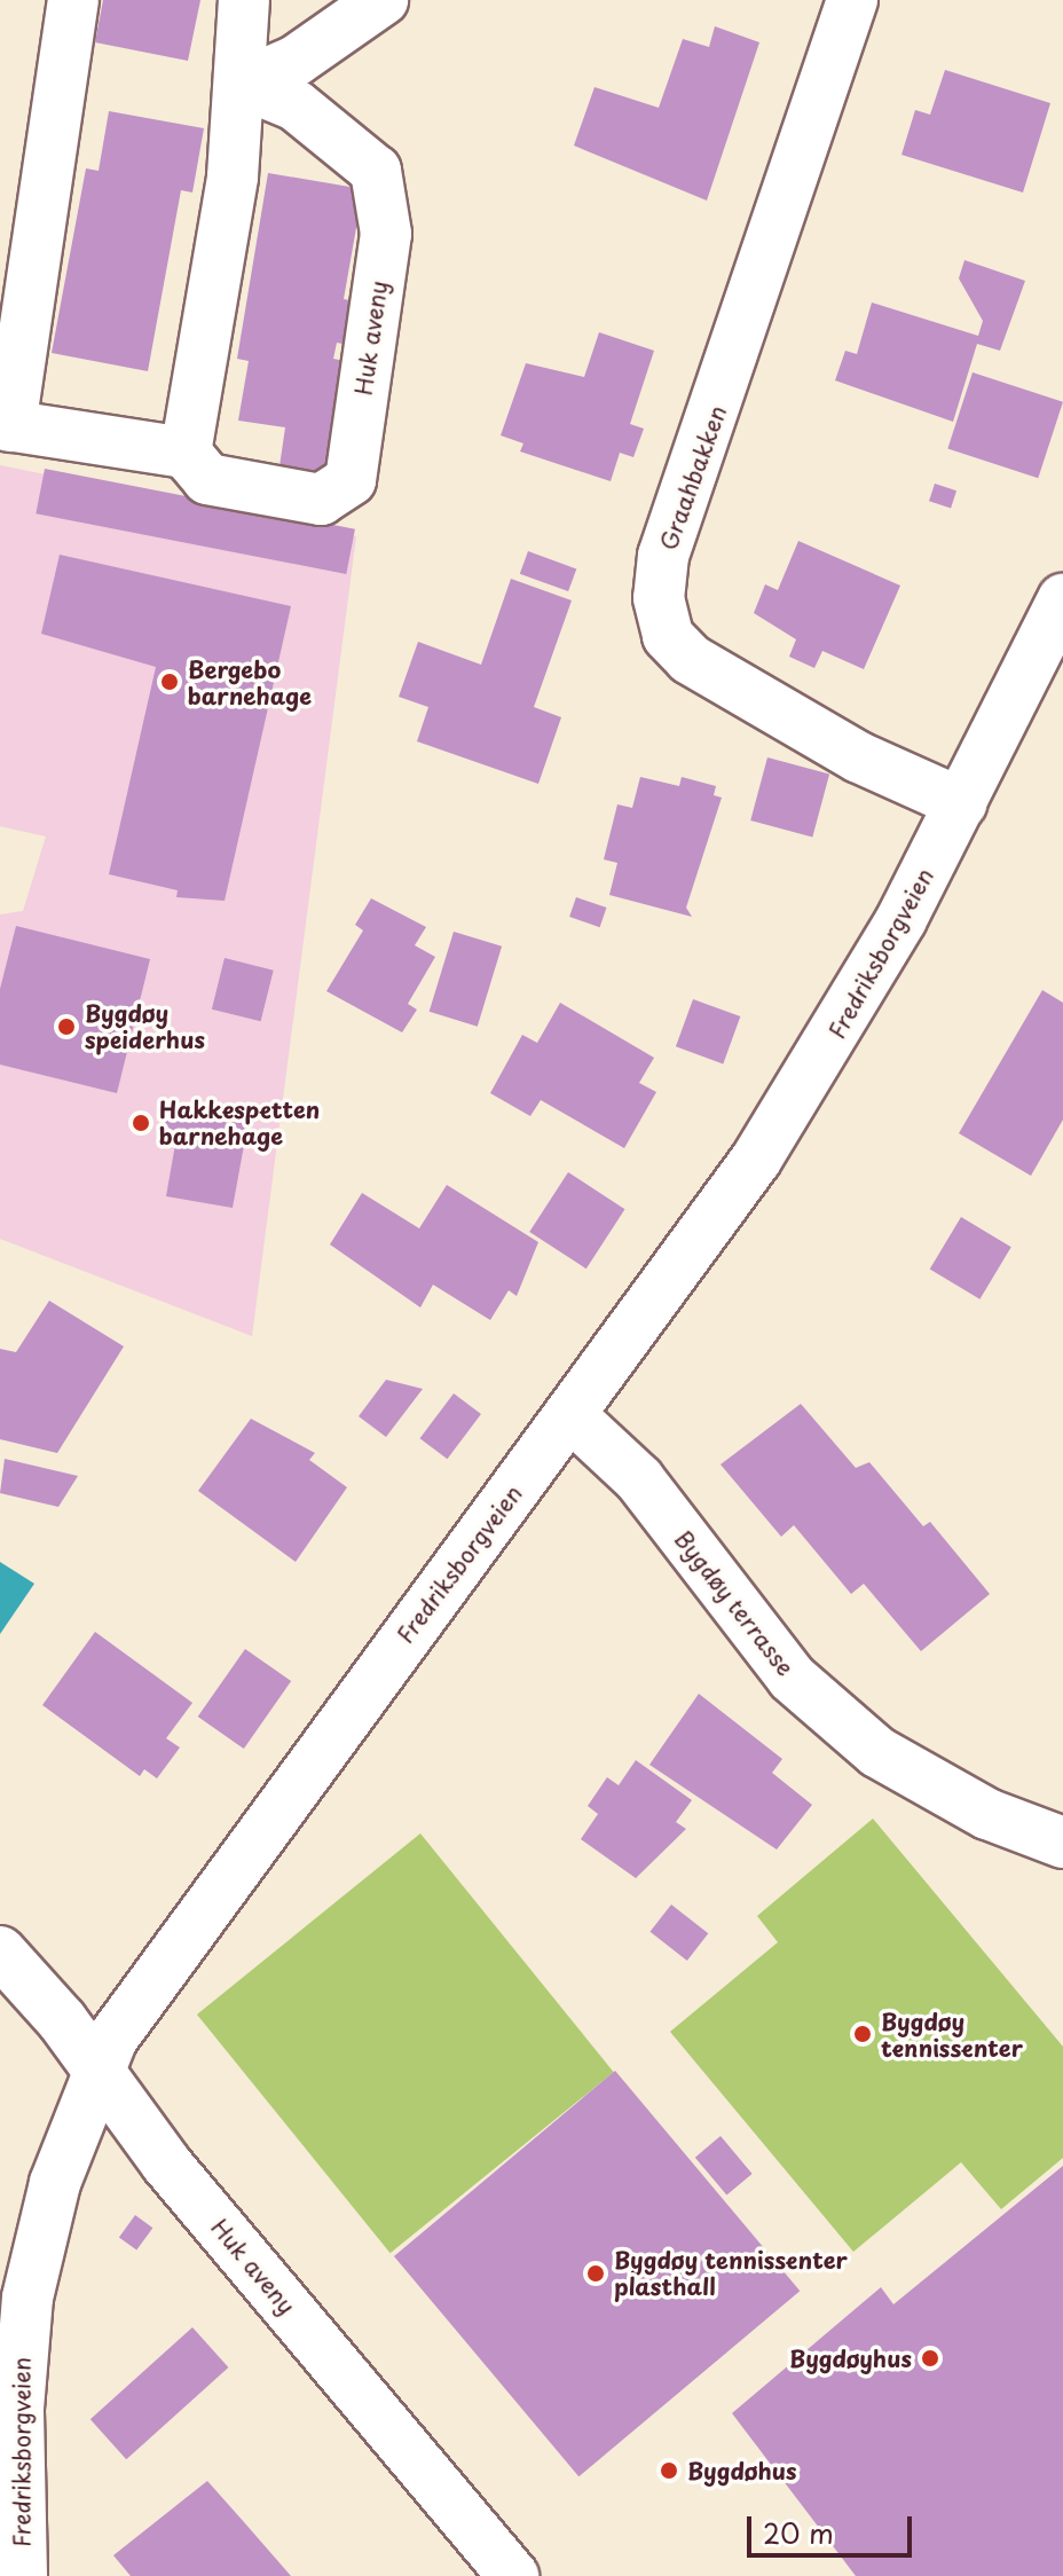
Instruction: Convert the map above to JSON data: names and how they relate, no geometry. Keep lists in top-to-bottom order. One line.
{"streets":{"street":["Huk aveny","Graahbakken","Fredriksborgveien","Bygdøy terrasse"]},"crossings":[["Huk aveny","Fredriksborgveien"],["Graahbakken","Fredriksborgveien"],["Fredriksborgveien","Bygdøy terrasse"]],"places":["Bergebo barnehage","Bygdøy speiderhus","Hakkespetten barnehage","Bygdøy tennissenter","Bygdøy tennissenter plasthall","Bygdøyhus","Bygdøhus"],"scale_bar":"20 m"}
